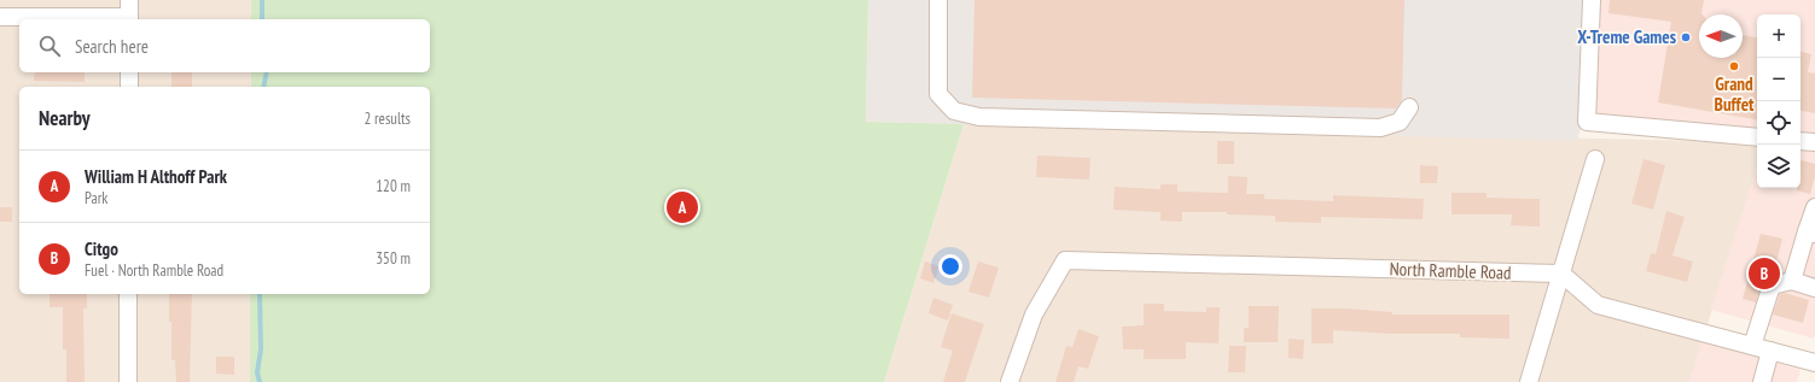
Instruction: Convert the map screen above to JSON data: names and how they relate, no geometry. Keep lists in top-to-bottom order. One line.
{"streets":{"street":["North Ramble Road"]},"places":["X-Treme Games","Grand Buffet"],"north":"left","page":{"map_buttons":["+","−"],"search":"Search here","heading":["Nearby","2 results"],"list":[{"mark":"A","name":"William H Althoff Park","note":"Park","value":"120 m"},{"mark":"B","name":"Citgo","note":"Fuel · North Ramble Road","value":"350 m"}],"pins":["A","B"]}}
